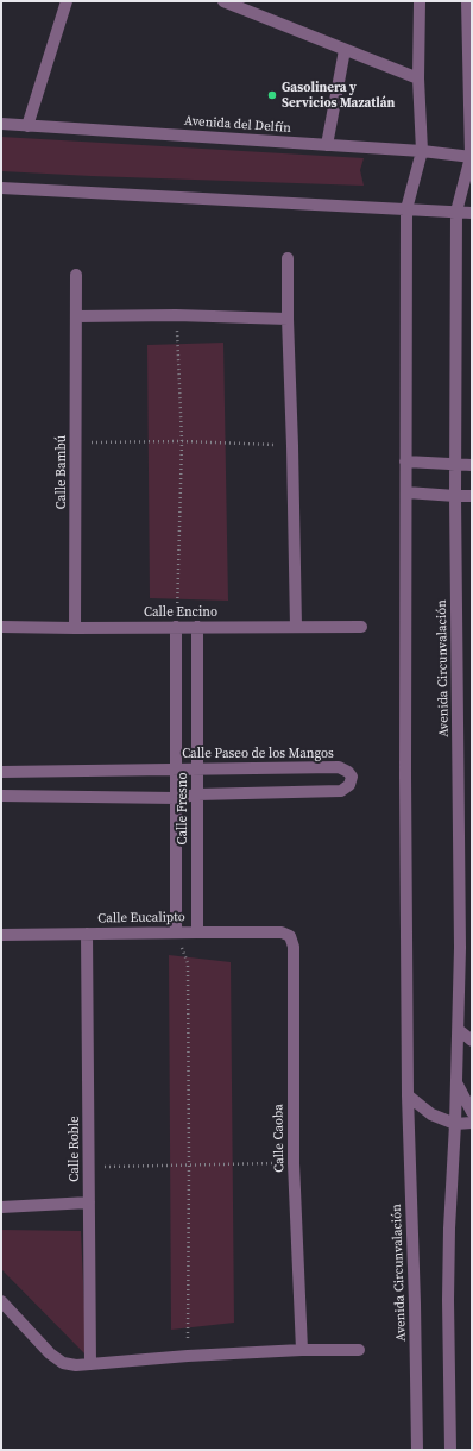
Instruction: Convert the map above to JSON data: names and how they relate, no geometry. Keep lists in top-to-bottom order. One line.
{"streets":{"street":["Avenida del Delfín","Calle Bambú","Calle Encino","Avenida Circunvalación","Calle Paseo de los Mangos","Calle Fresno","Calle Eucalipto","Calle Caoba","Calle Roble"]},"crossings":[["Avenida del Delfín","Avenida Circunvalación"],["Calle Bambú","Calle Encino"],["Calle Encino","Calle Fresno"],["Calle Paseo de los Mangos","Calle Fresno"],["Calle Fresno","Calle Eucalipto"],["Calle Eucalipto","Calle Caoba"],["Calle Eucalipto","Calle Roble"]],"places":["Gasolinera y Servicios Mazatlán"]}
